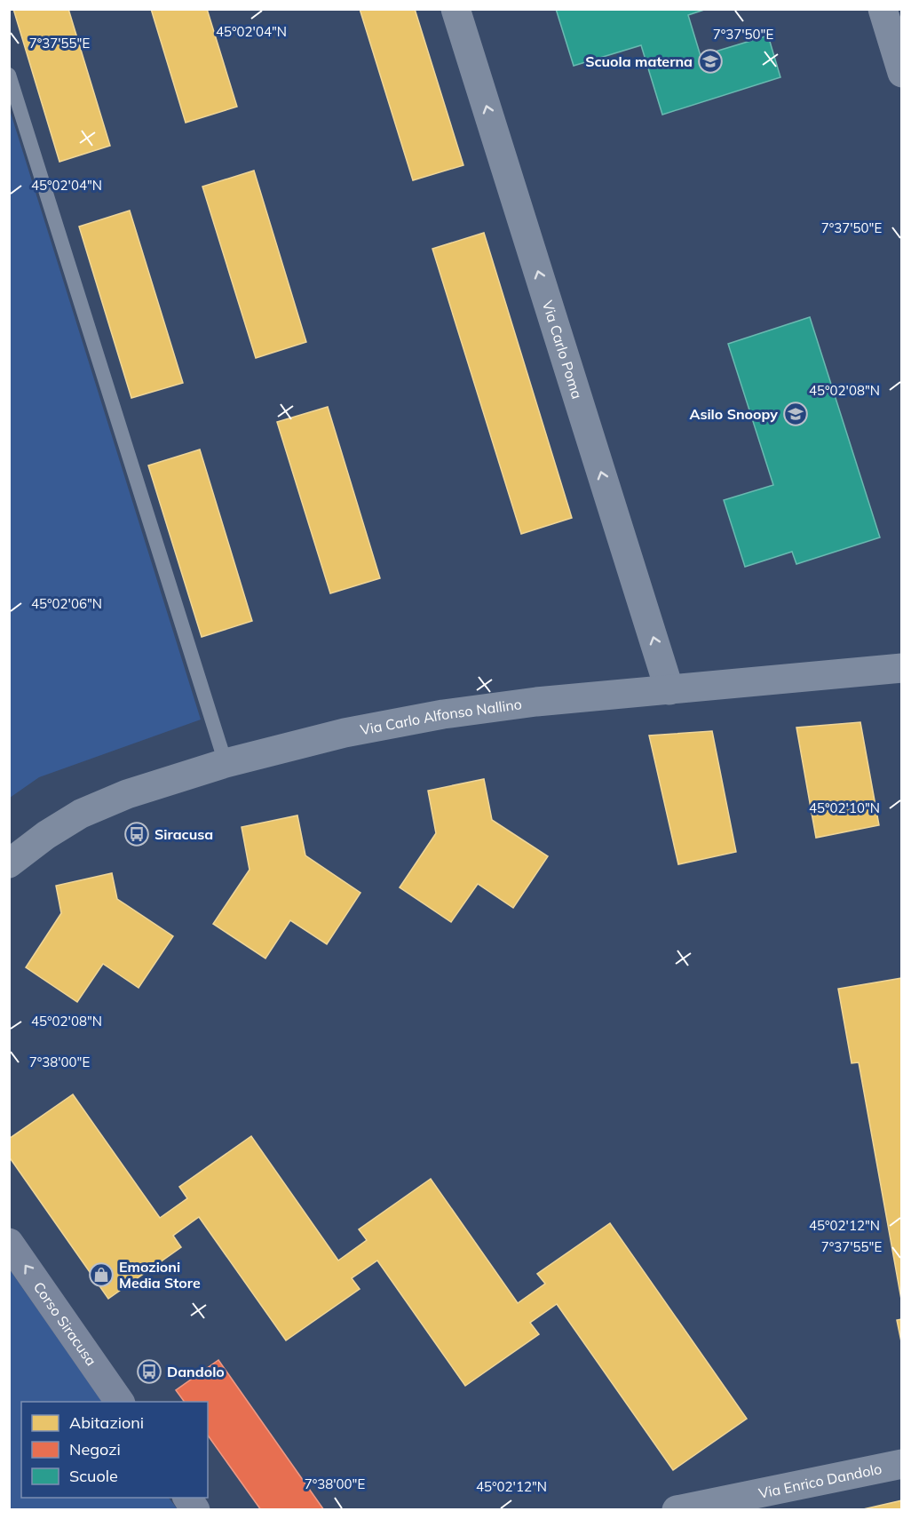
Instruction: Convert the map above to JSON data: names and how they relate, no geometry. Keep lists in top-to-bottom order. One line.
{"streets":{"street":["Via Carlo Poma","Via Carlo Alfonso Nallino","Corso Siracusa","Via Enrico Dandolo"]},"crossings":[["Via Carlo Poma","Via Carlo Alfonso Nallino"]],"one_way":["Via Carlo Poma","Corso Siracusa"],"places":{"school or university":["Scuola materna","Asilo Snoopy"],"bus stop":["Siracusa","Dandolo"],"shop":["Emozioni Media Store"]},"legend":["Abitazioni","Negozi","Scuole"],"coordinates":["45°02'04\"N","7°37'50\"E","7°37'55\"E","45°02'08\"N","45°02'06\"N","45°02'10\"N","7°38'00\"E","45°02'12\"N"]}
